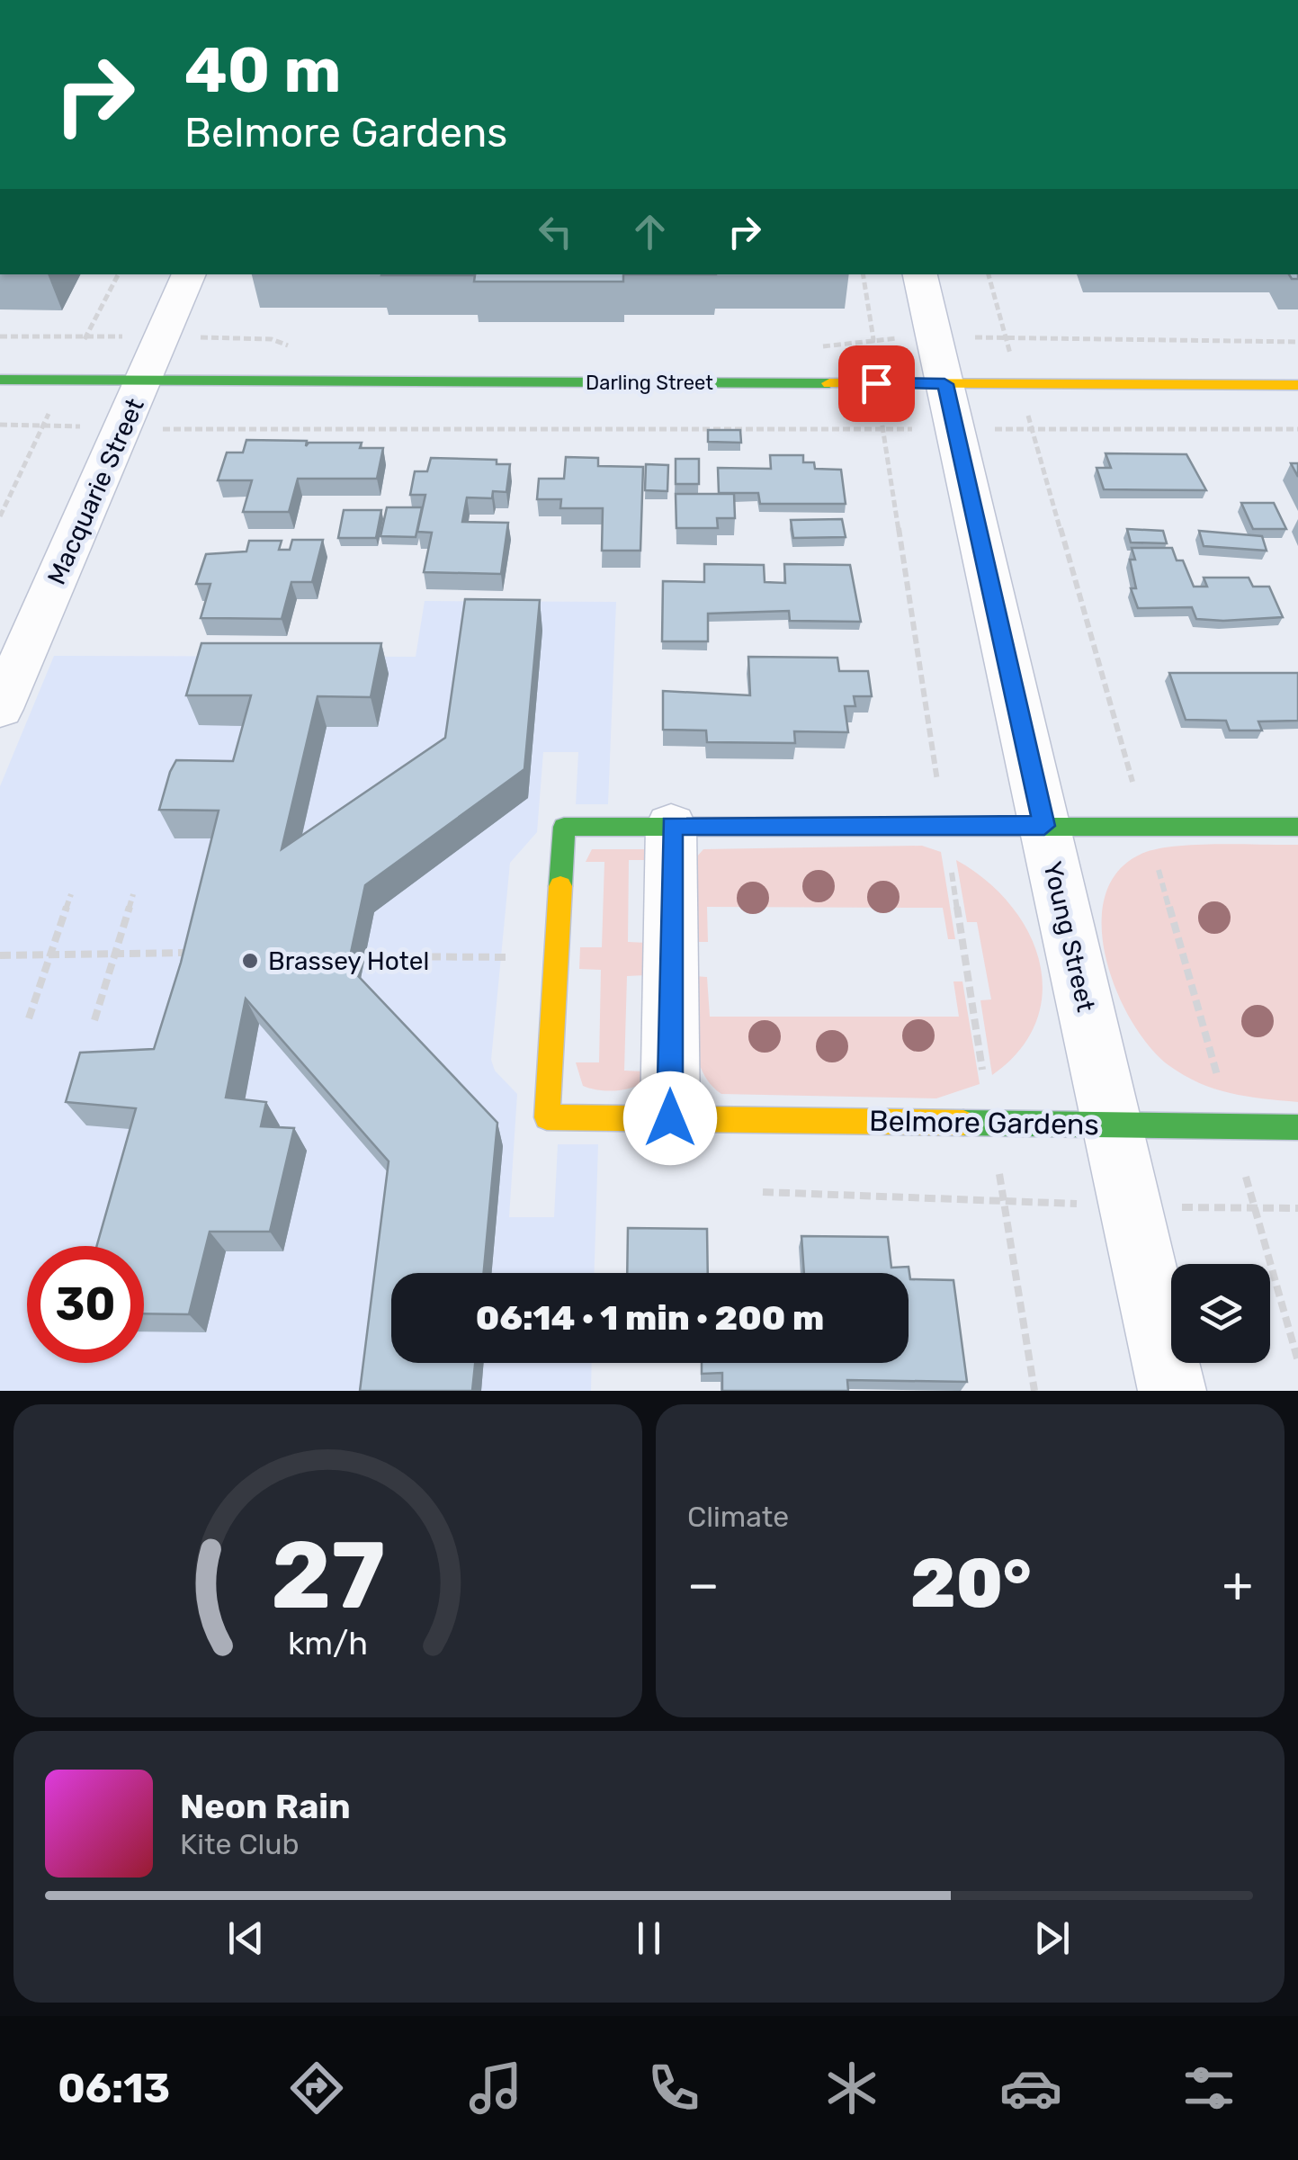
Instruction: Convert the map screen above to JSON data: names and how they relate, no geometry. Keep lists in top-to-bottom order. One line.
{"streets":{"street":["Darling Street","Macquarie Street","Young Street","Belmore Gardens"]},"crossings":[["Darling Street","Macquarie Street"],["Darling Street","Young Street"],["Young Street","Belmore Gardens"]],"places":["Brassey Hotel"],"page":{"turn":["40 m","Belmore Gardens"],"limit":"30","trip":"06:14 · 1 min · 200 m","tile":"Climate","heat":["−","20°","+"],"song":["Neon Rain","Kite Club"],"tabs":"06:13","gauge":["27","km/h"]}}
